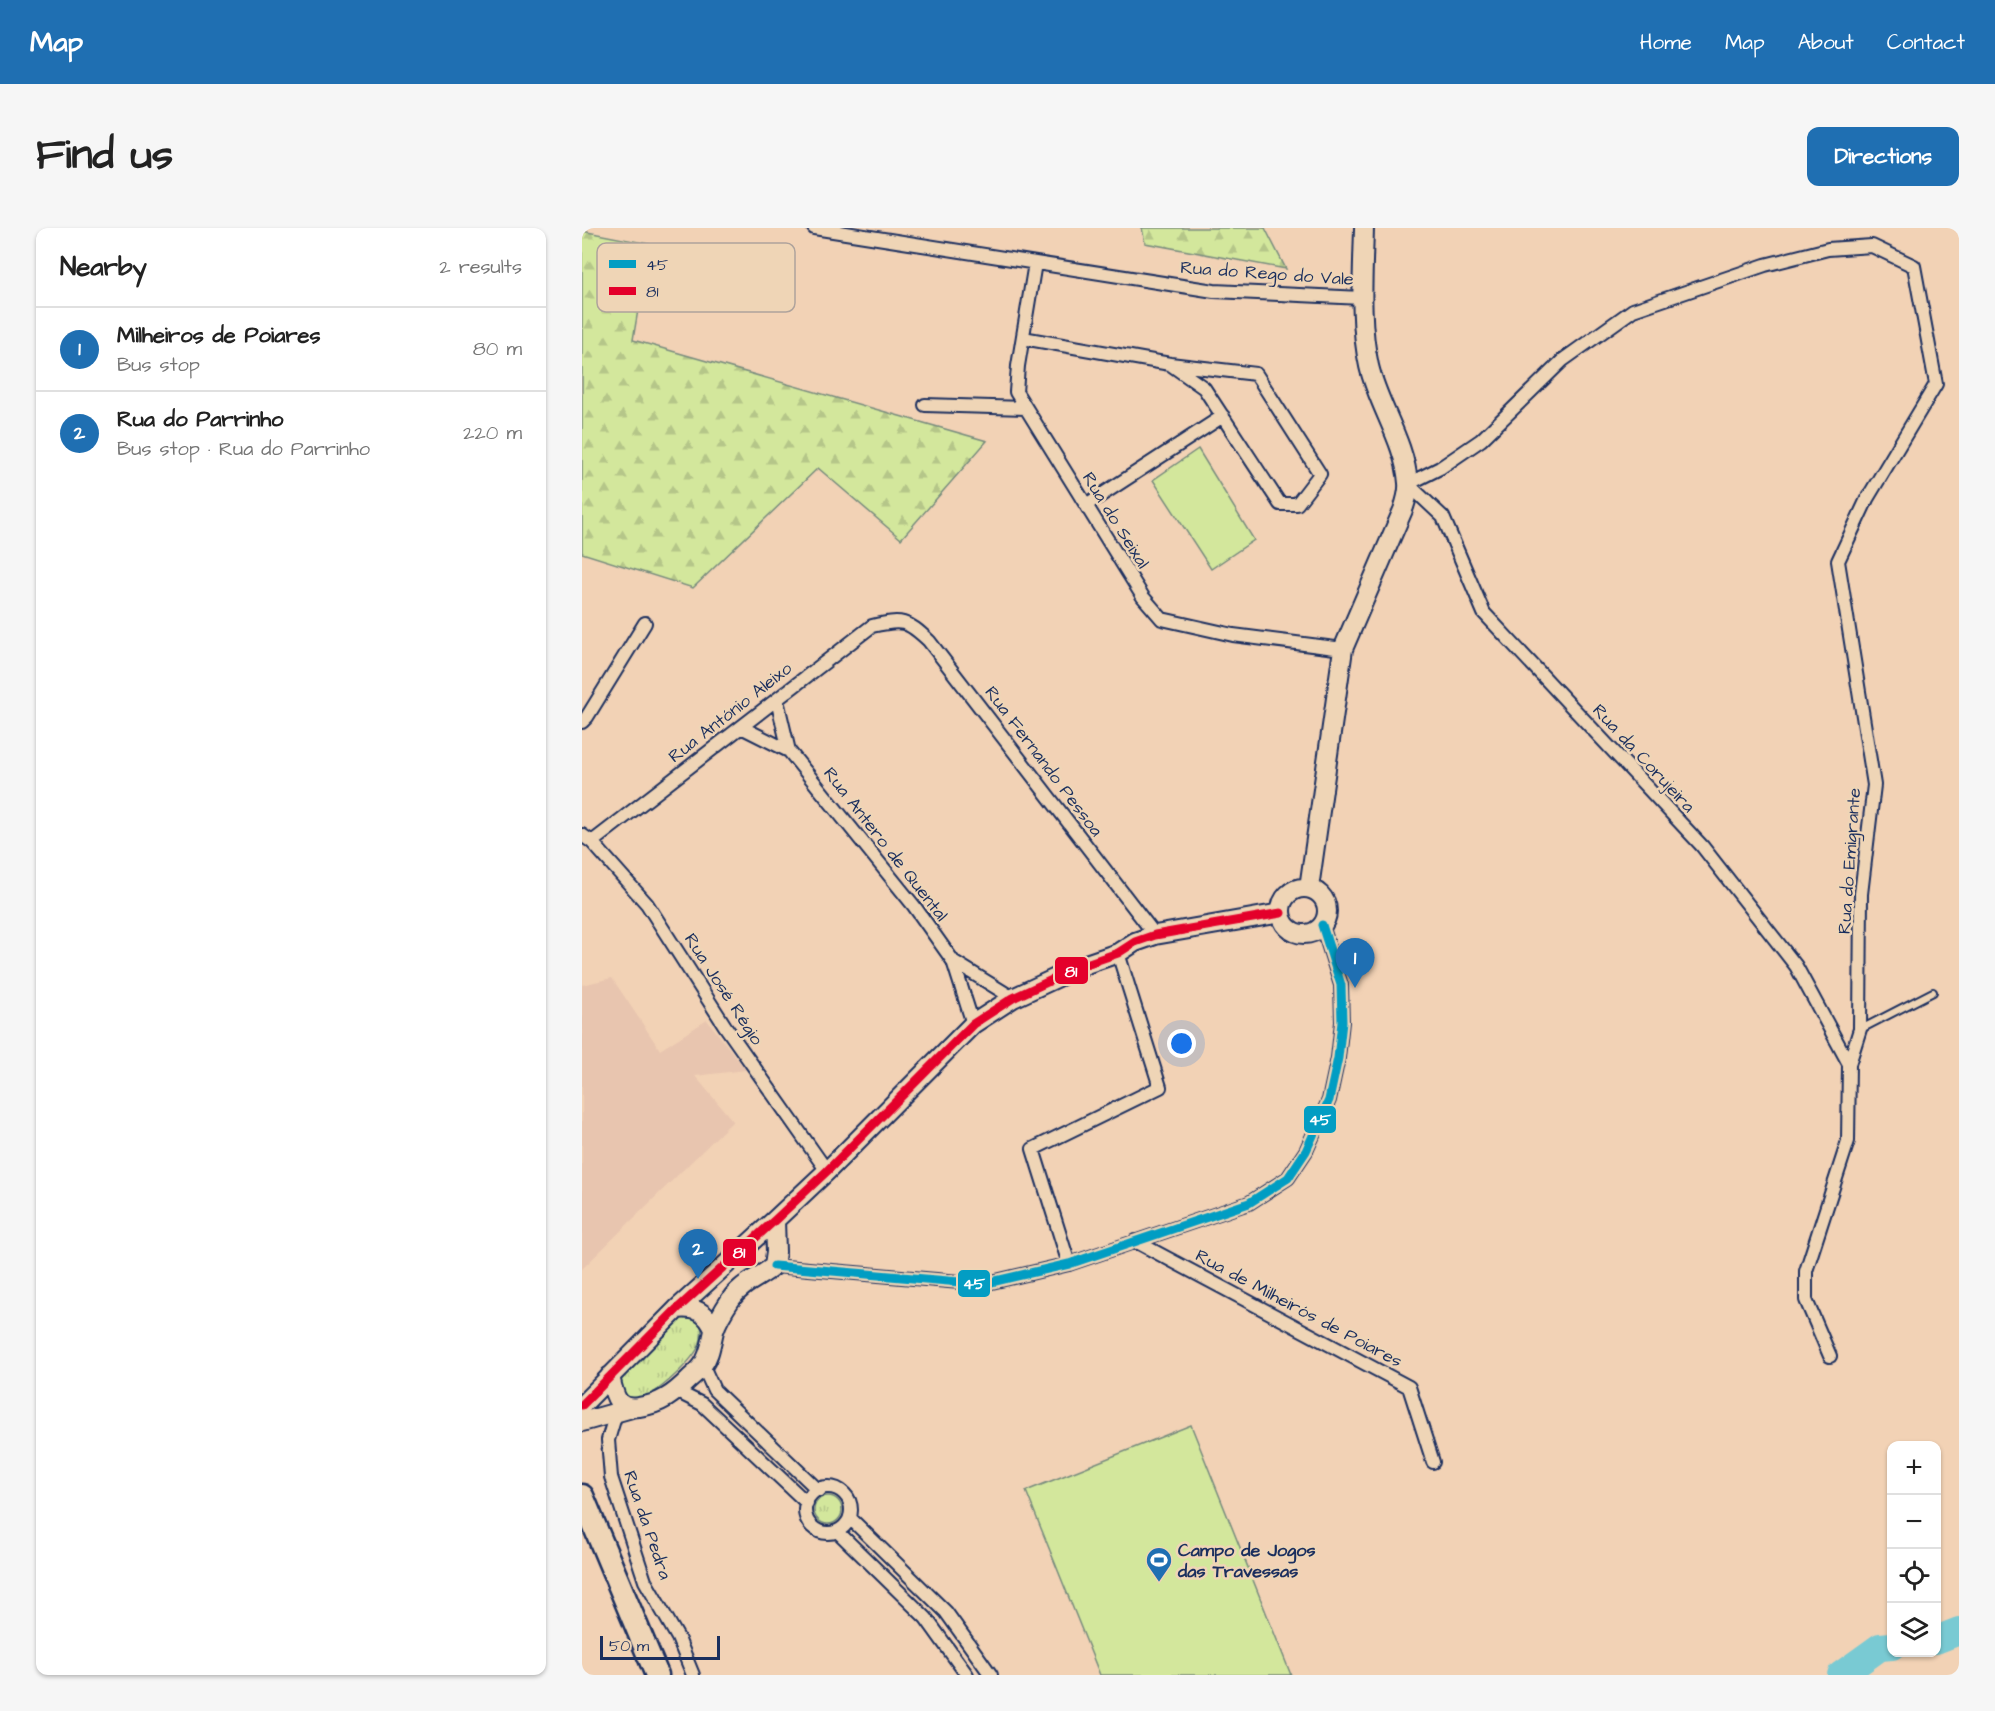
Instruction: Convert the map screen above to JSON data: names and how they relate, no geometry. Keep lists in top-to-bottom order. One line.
{"streets":{"street":["Rua do Rego do Vale","Rua do Seixal","Rua António Aleixo","Rua da Corujeira","Rua Fernando Pessoa","Rua Antero de Quental","Rua do Emigrante","Rua José Régio","Rua de Milheirós de Poiares","Rua da Pedra"]},"crossings":[["Rua do Rego do Vale","Rua do Seixal"],["Rua António Aleixo","Rua Fernando Pessoa"],["Rua António Aleixo","Rua Antero de Quental"],["Rua António Aleixo","Rua José Régio"],["Rua da Corujeira","Rua do Emigrante"]],"places":{"sports":["Campo de Jogos das Travessas"]},"lines":["transit line 81","transit line 45"],"legend":["45","81"],"scale_bar":"50 m","page":{"header":"Map","nav":["Home","Map","About","Contact"],"title":"Find us","buttons":"Directions","heading":["Nearby","2 results"],"list":[{"mark":"1","name":"Milheiros de Poiares","note":"Bus stop","value":"80 m"},{"mark":"2","name":"Rua do Parrinho","note":"Bus stop · Rua do Parrinho","value":"220 m"}],"pins":["1","2"],"map_buttons":["+","−"],"scale":"50 m"}}
